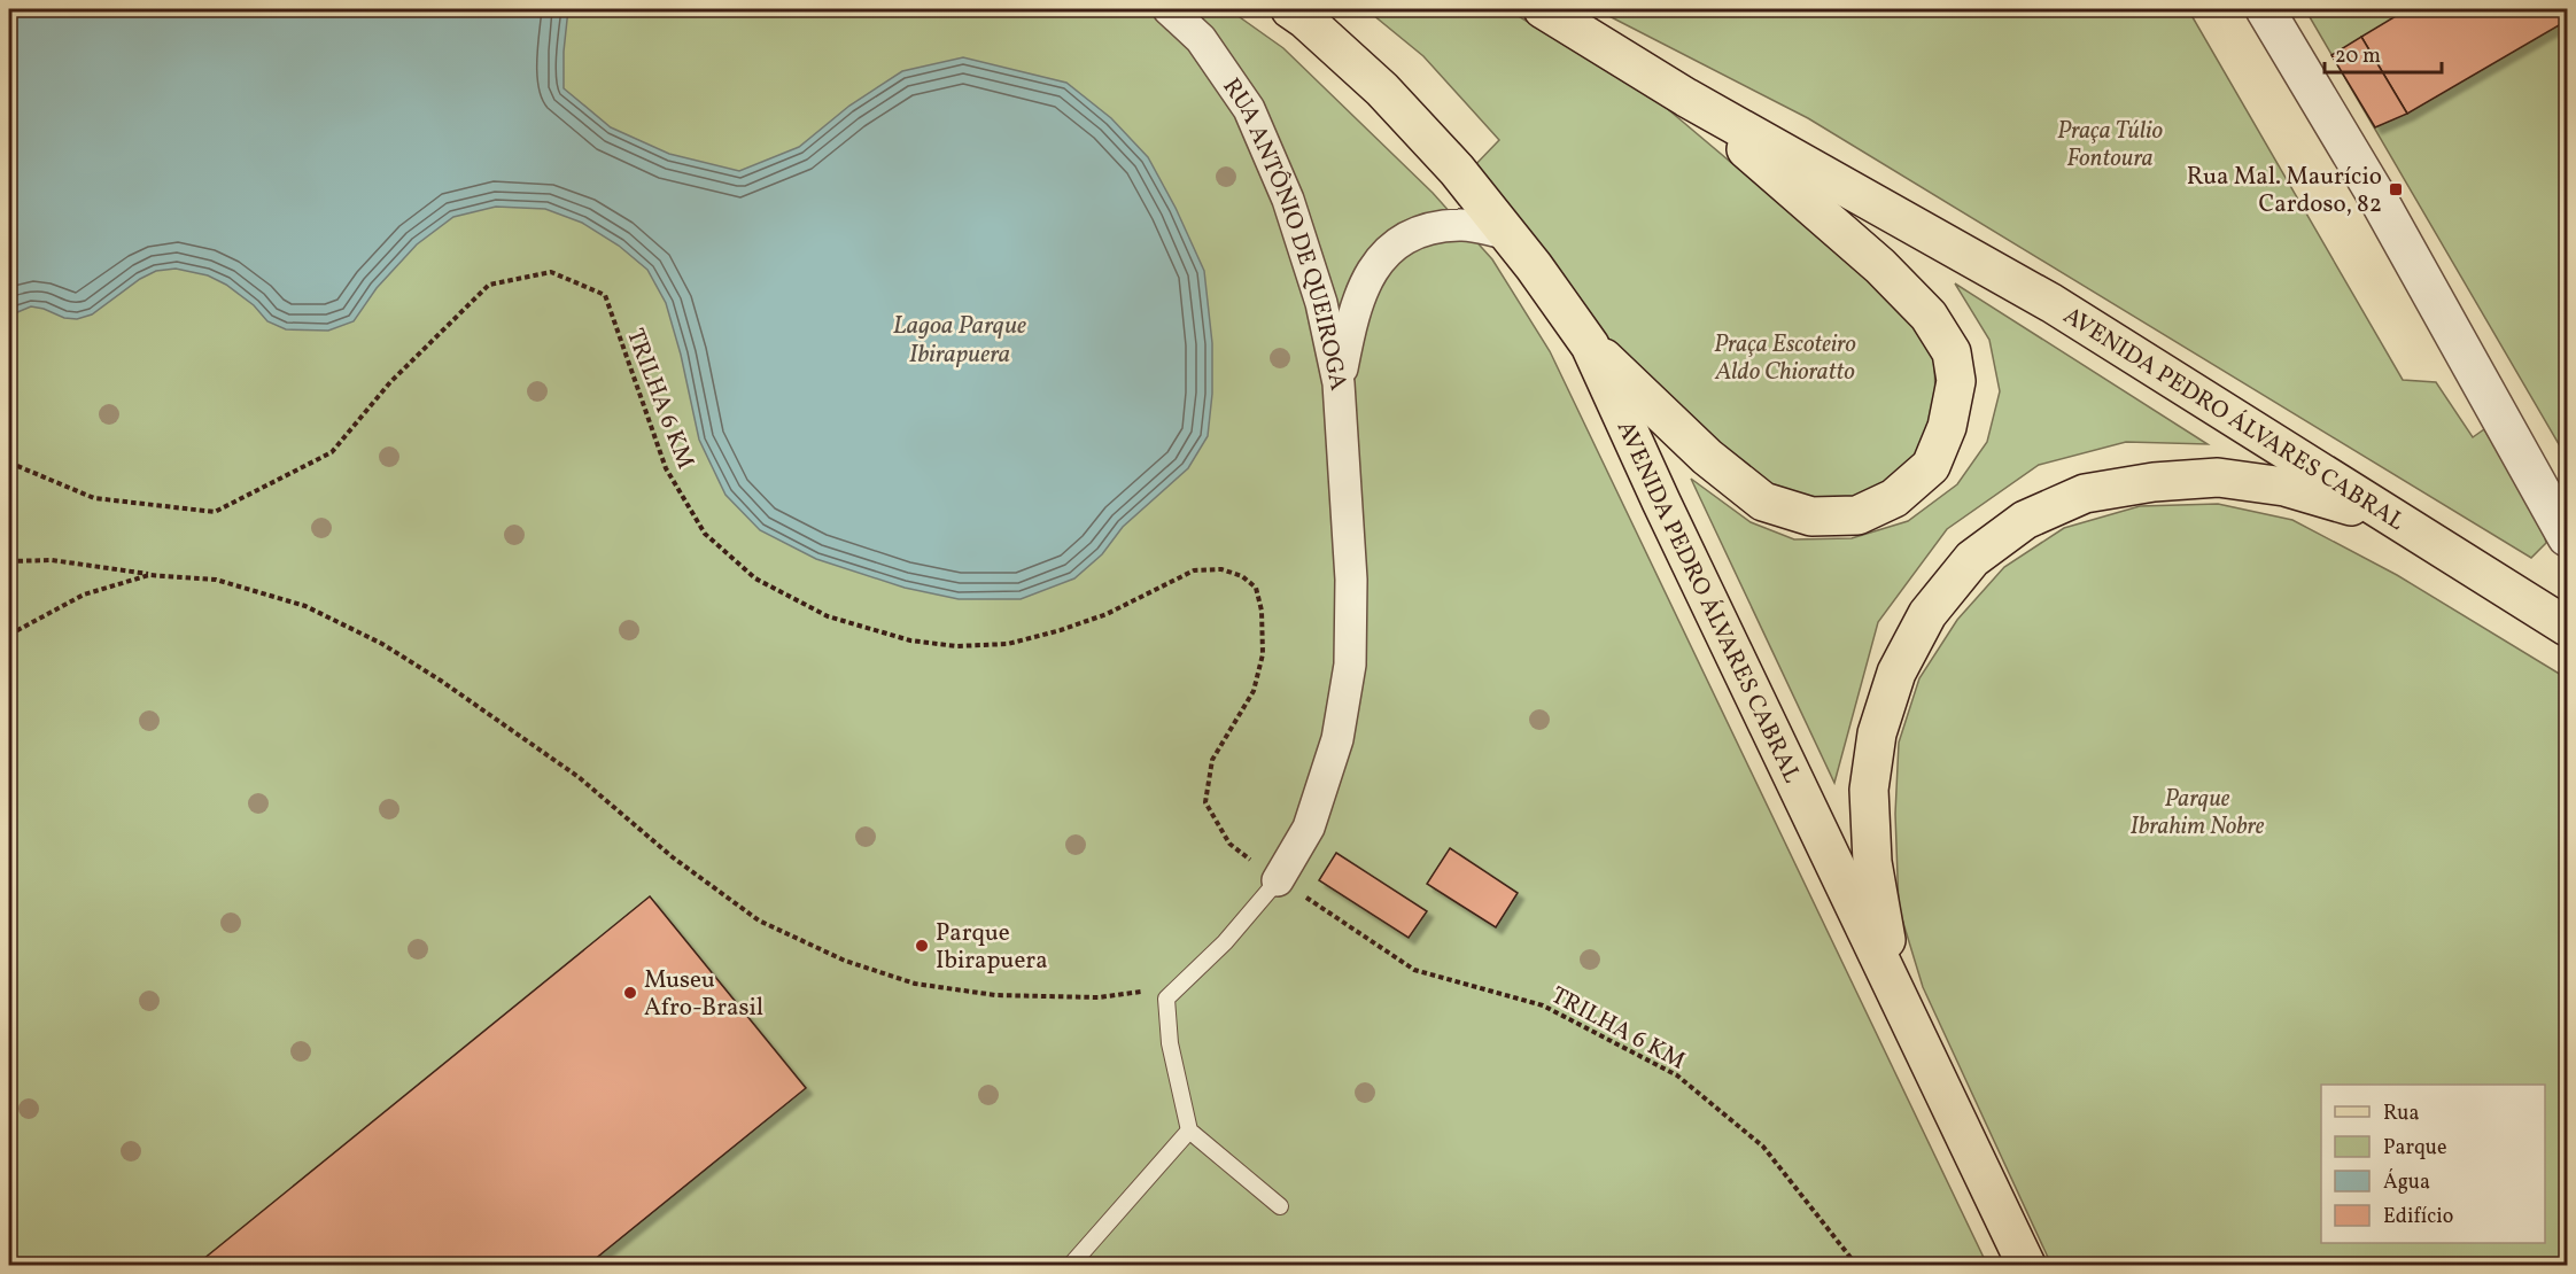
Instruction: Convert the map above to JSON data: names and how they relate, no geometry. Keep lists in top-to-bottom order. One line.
{"streets":{"main road":["AVENIDA PEDRO ÁLVARES CABRAL"],"street":["RUA ANTÔNIO DE QUEIROGA"],"path":["TRILHA 6 KM"]},"crossings":[["RUA ANTÔNIO DE QUEIROGA","AVENIDA PEDRO ÁLVARES CABRAL"]],"water":["Lagoa Parque Ibirapuera"],"parks":["Praça Túlio Fontoura","Praça Escoteiro Aldo Chioratto","Parque Ibrahim Nobre"],"places":{"transit":["Rua Mal. Maurício Cardoso, 82"],"other":["Parque Ibirapuera","Museu Afro-Brasil"]},"legend":["Rua","Parque","Água","Edifício"],"scale_bar":"20 m"}
